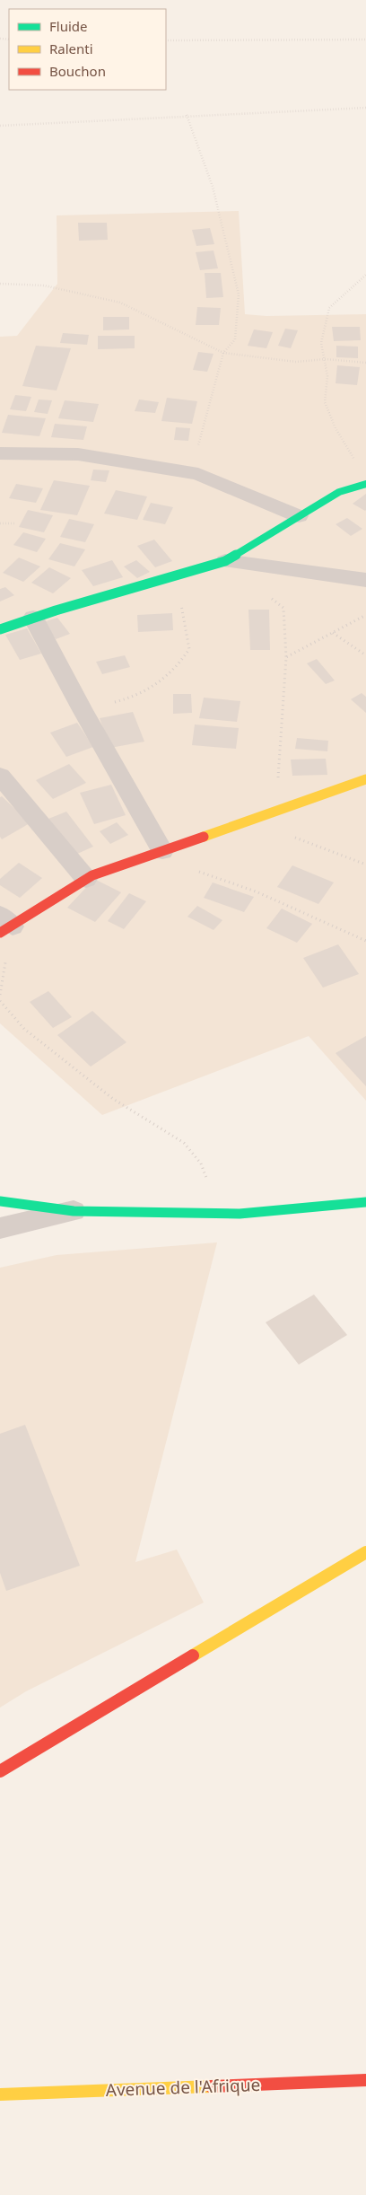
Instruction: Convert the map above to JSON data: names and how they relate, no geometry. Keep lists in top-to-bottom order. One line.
{"streets":{"street":["Avenue de l'Afrique"]},"legend":["Fluide","Ralenti","Bouchon"]}
